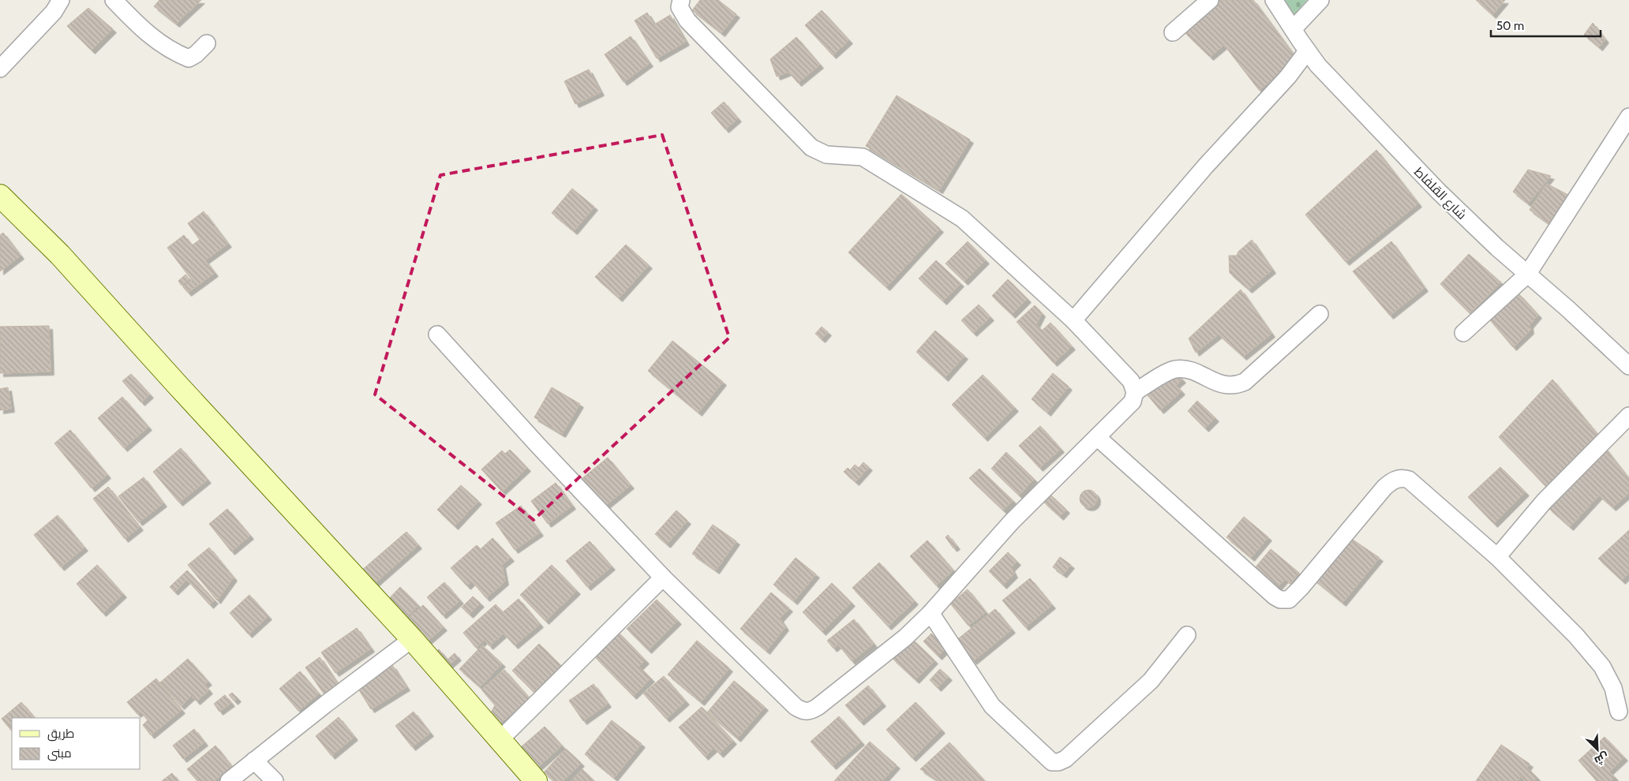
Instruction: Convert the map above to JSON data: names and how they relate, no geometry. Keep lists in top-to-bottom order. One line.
{"streets":{"street":["شارع القلفاط"]},"legend":["طريق","مبنى"],"scale_bar":"50 m","north":"bottom right"}
